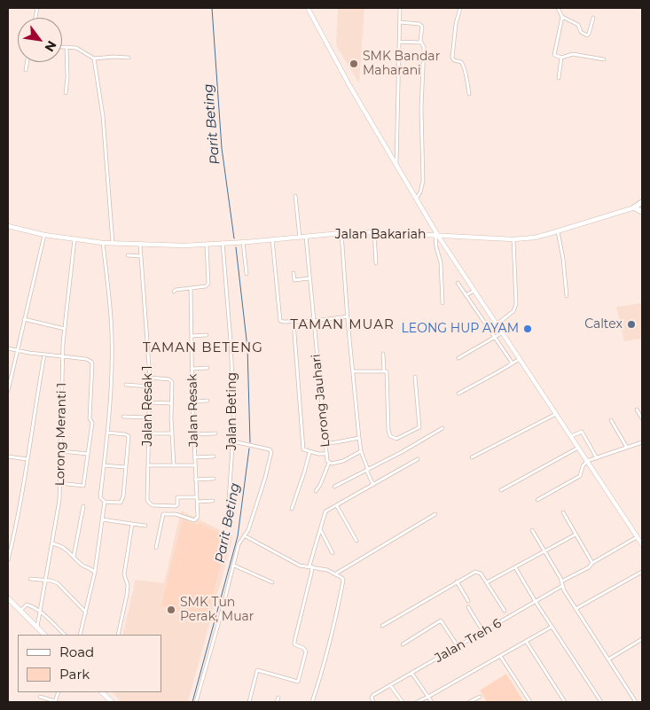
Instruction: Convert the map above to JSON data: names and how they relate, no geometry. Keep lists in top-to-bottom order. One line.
{"streets":{"main road":["Jalan Bakariah"],"street":["Lorong Jauhari","Jalan Resak 1","Jalan Resak","Jalan Beting","Lorong Meranti 1","Jalan Treh 6"]},"crossings":[["Jalan Bakariah","Lorong Jauhari"],["Jalan Bakariah","Jalan Resak 1"],["Jalan Bakariah","Jalan Beting"],["Jalan Bakariah","Lorong Meranti 1"],["Jalan Resak 1","Jalan Resak"]],"districts":["TAMAN MUAR","TAMAN BETENG"],"water":["Parit Beting"],"places":["SMK Bandar Maharani","Caltex","LEONG HUP AYAM","SMK Tun Perak, Muar"],"legend":["Road","Park"],"north":"bottom right"}
